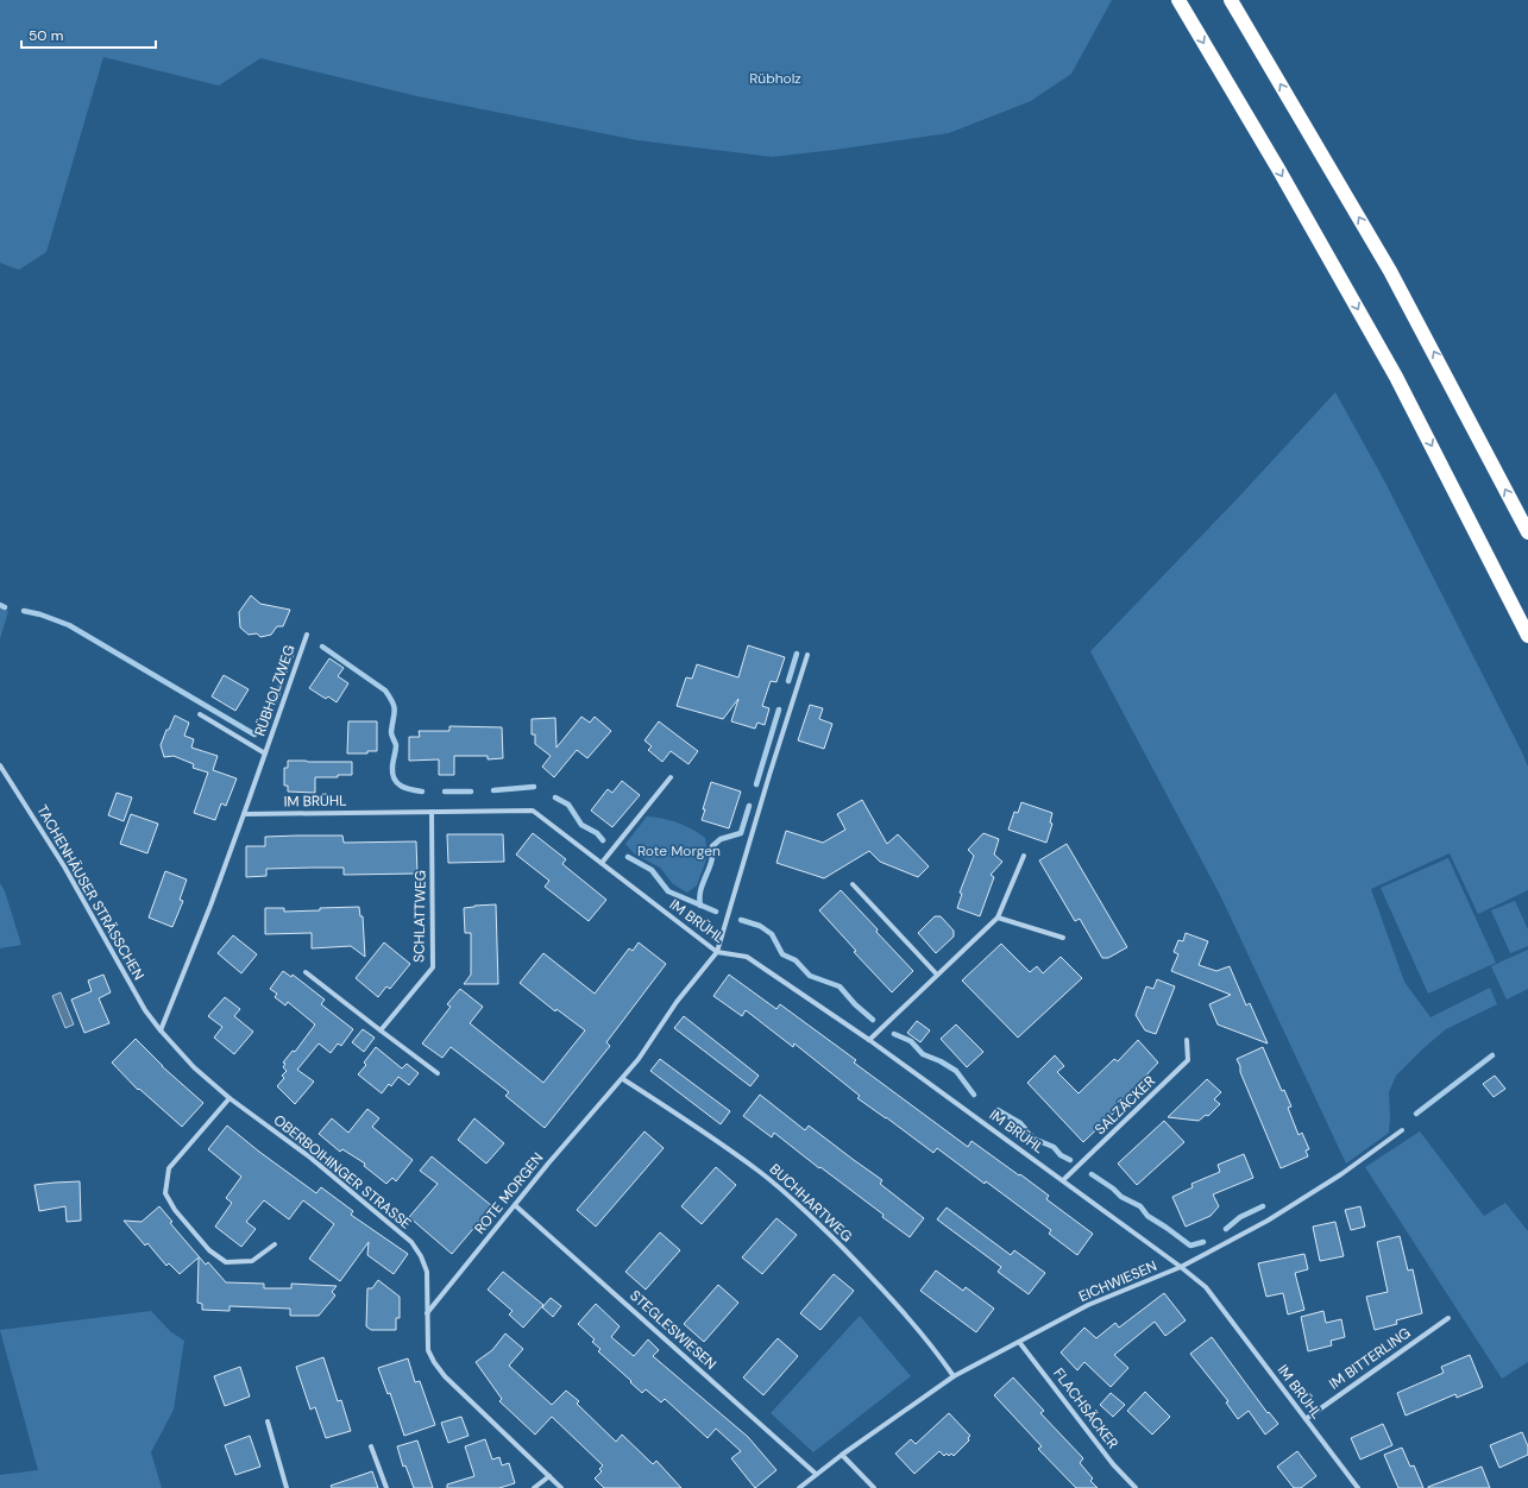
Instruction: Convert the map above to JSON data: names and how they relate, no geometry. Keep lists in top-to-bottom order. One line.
{"streets":{"street":["RÜBHOLZWEG","IM BRÜHL","TACHENHÄUSER STRÄSSCHEN","SCHLATTWEG","SALZÄCKER","OBERBOIHINGER STRASSE","ROTE MORGEN","BUCHHARTWEG","EICHWIESEN","STEGLESWIESEN","IM BITTERLING","FLACHSÄCKER"]},"crossings":[["RÜBHOLZWEG","IM BRÜHL"],["IM BRÜHL","SCHLATTWEG"],["IM BRÜHL","SALZÄCKER"],["IM BRÜHL","ROTE MORGEN"],["IM BRÜHL","EICHWIESEN"],["IM BRÜHL","IM BITTERLING"],["TACHENHÄUSER STRÄSSCHEN","OBERBOIHINGER STRASSE"],["OBERBOIHINGER STRASSE","ROTE MORGEN"],["ROTE MORGEN","BUCHHARTWEG"],["ROTE MORGEN","STEGLESWIESEN"],["BUCHHARTWEG","EICHWIESEN"],["EICHWIESEN","STEGLESWIESEN"],["EICHWIESEN","FLACHSÄCKER"]],"parks":["Rübholz","Rote Morgen"],"scale_bar":"50 m"}
